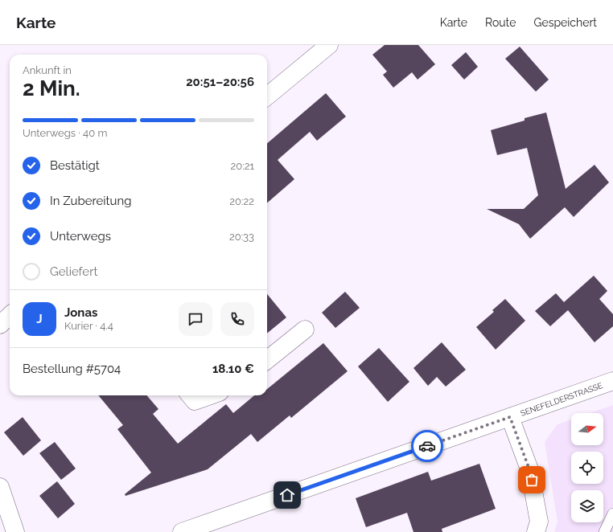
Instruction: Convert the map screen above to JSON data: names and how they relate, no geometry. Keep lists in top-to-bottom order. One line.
{"streets":{"main road":["SENEFELDERSTRASSE"]},"north":"right","page":{"header":"Karte","nav":["Karte","Route","Gespeichert"],"heading":["2 Min.","Ankunft in","20:51–20:56"],"panel":["Jonas","Kurier · 4.4","Bestellung #5704","18.10 €"],"bar":"Unterwegs · 40 m","list":[["Bestätigt","20:21"],["In Zubereitung","20:22"],["Unterwegs","20:33"],"Geliefert"],"round":"J"}}
